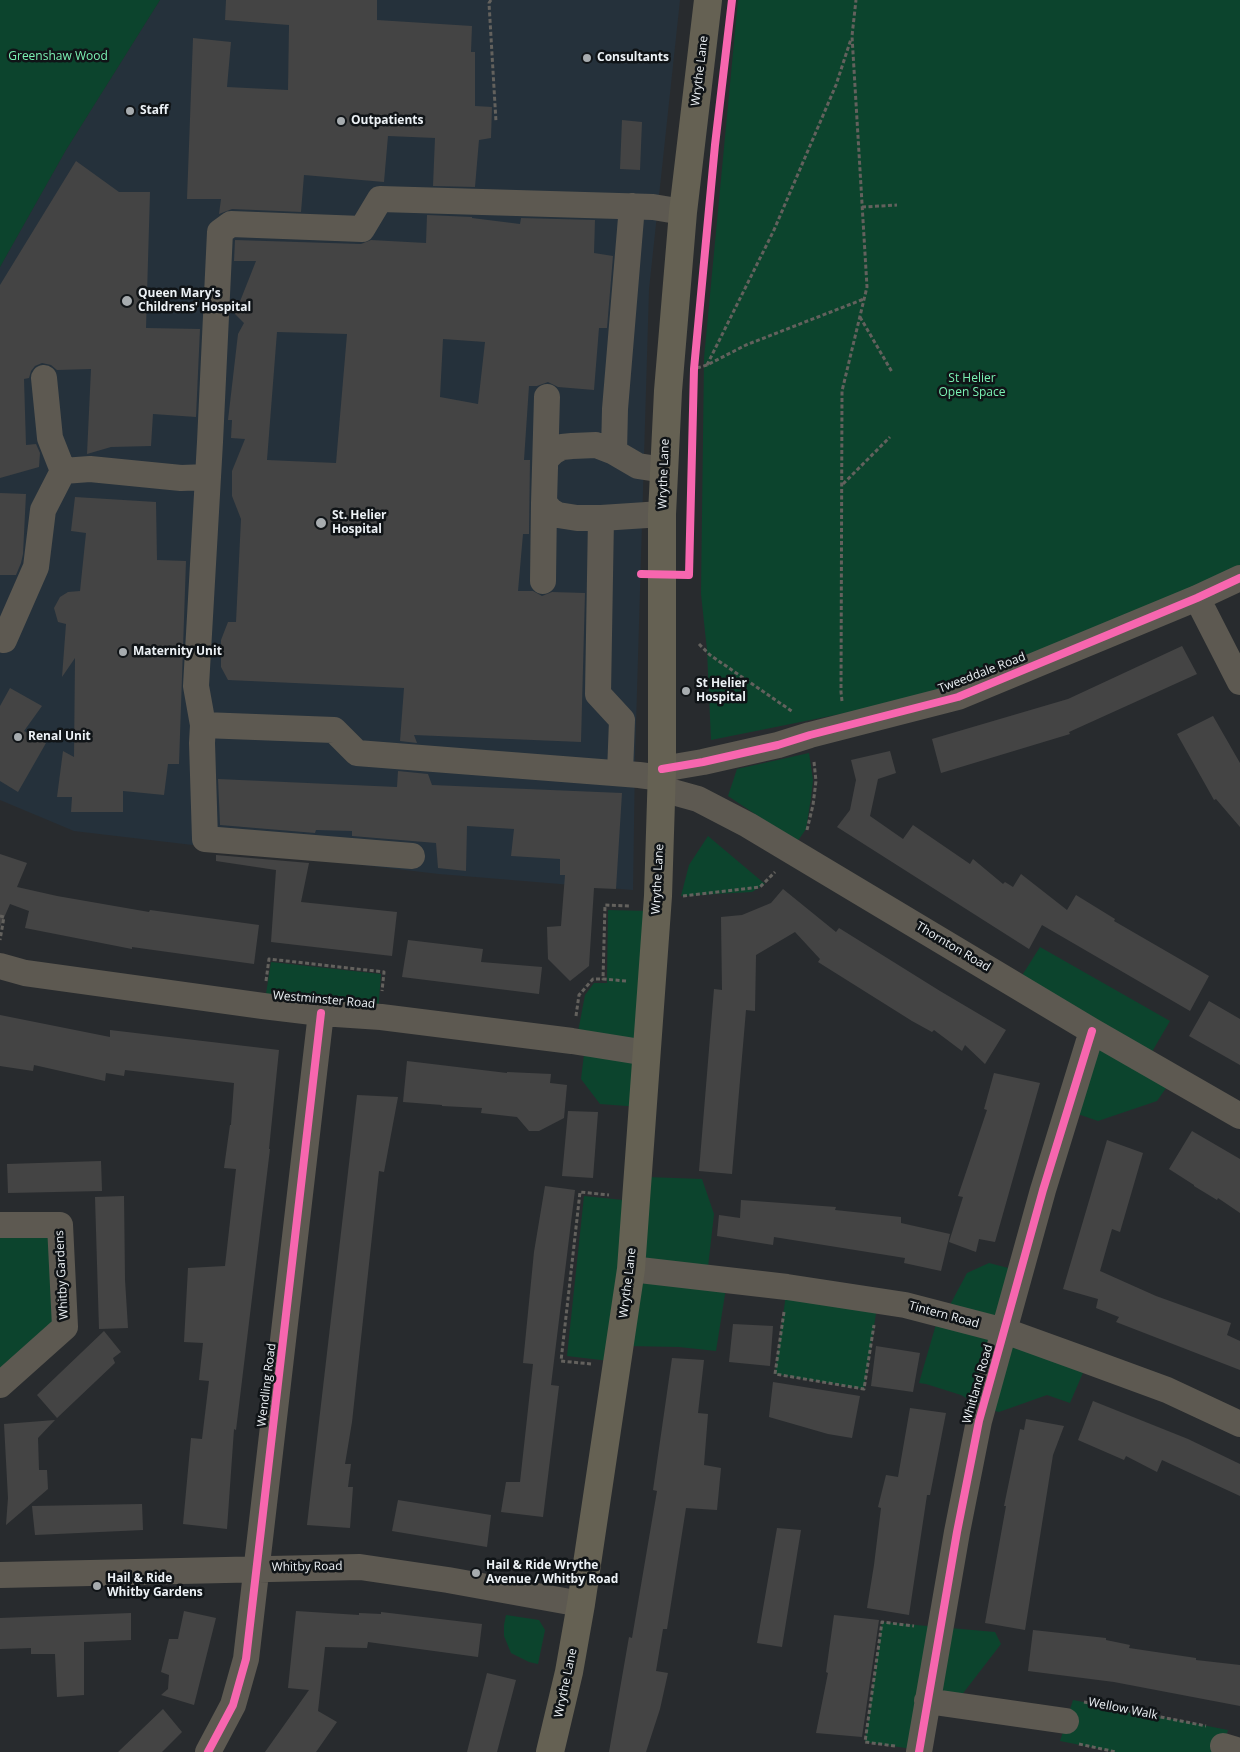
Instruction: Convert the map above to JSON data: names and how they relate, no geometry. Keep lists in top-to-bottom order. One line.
{"streets":{"main road":["Wrythe Lane"],"street":["Tweeddale Road","Thornton Road","Westminster Road","Whitby Gardens","Tintern Road","Whitland Road","Wendling Road","Whitby Road"],"path":["Wellow Walk"]},"crossings":[["Wrythe Lane","Tweeddale Road"],["Wrythe Lane","Thornton Road"],["Wrythe Lane","Westminster Road"],["Wrythe Lane","Tintern Road"],["Wrythe Lane","Whitby Road"],["Tweeddale Road","Thornton Road"],["Thornton Road","Whitland Road"],["Westminster Road","Wendling Road"],["Tintern Road","Whitland Road"],["Wendling Road","Whitby Road"]],"parks":["Greenshaw Wood","St Helier Open Space"],"places":["Consultants","Staff","Outpatients","Queen Mary's Childrens' Hospital","St. Helier Hospital","Maternity Unit","St Helier Hospital","Renal Unit","Hail & Ride Wrythe Avenue / Whitby Road","Hail & Ride Whitby Gardens"]}
